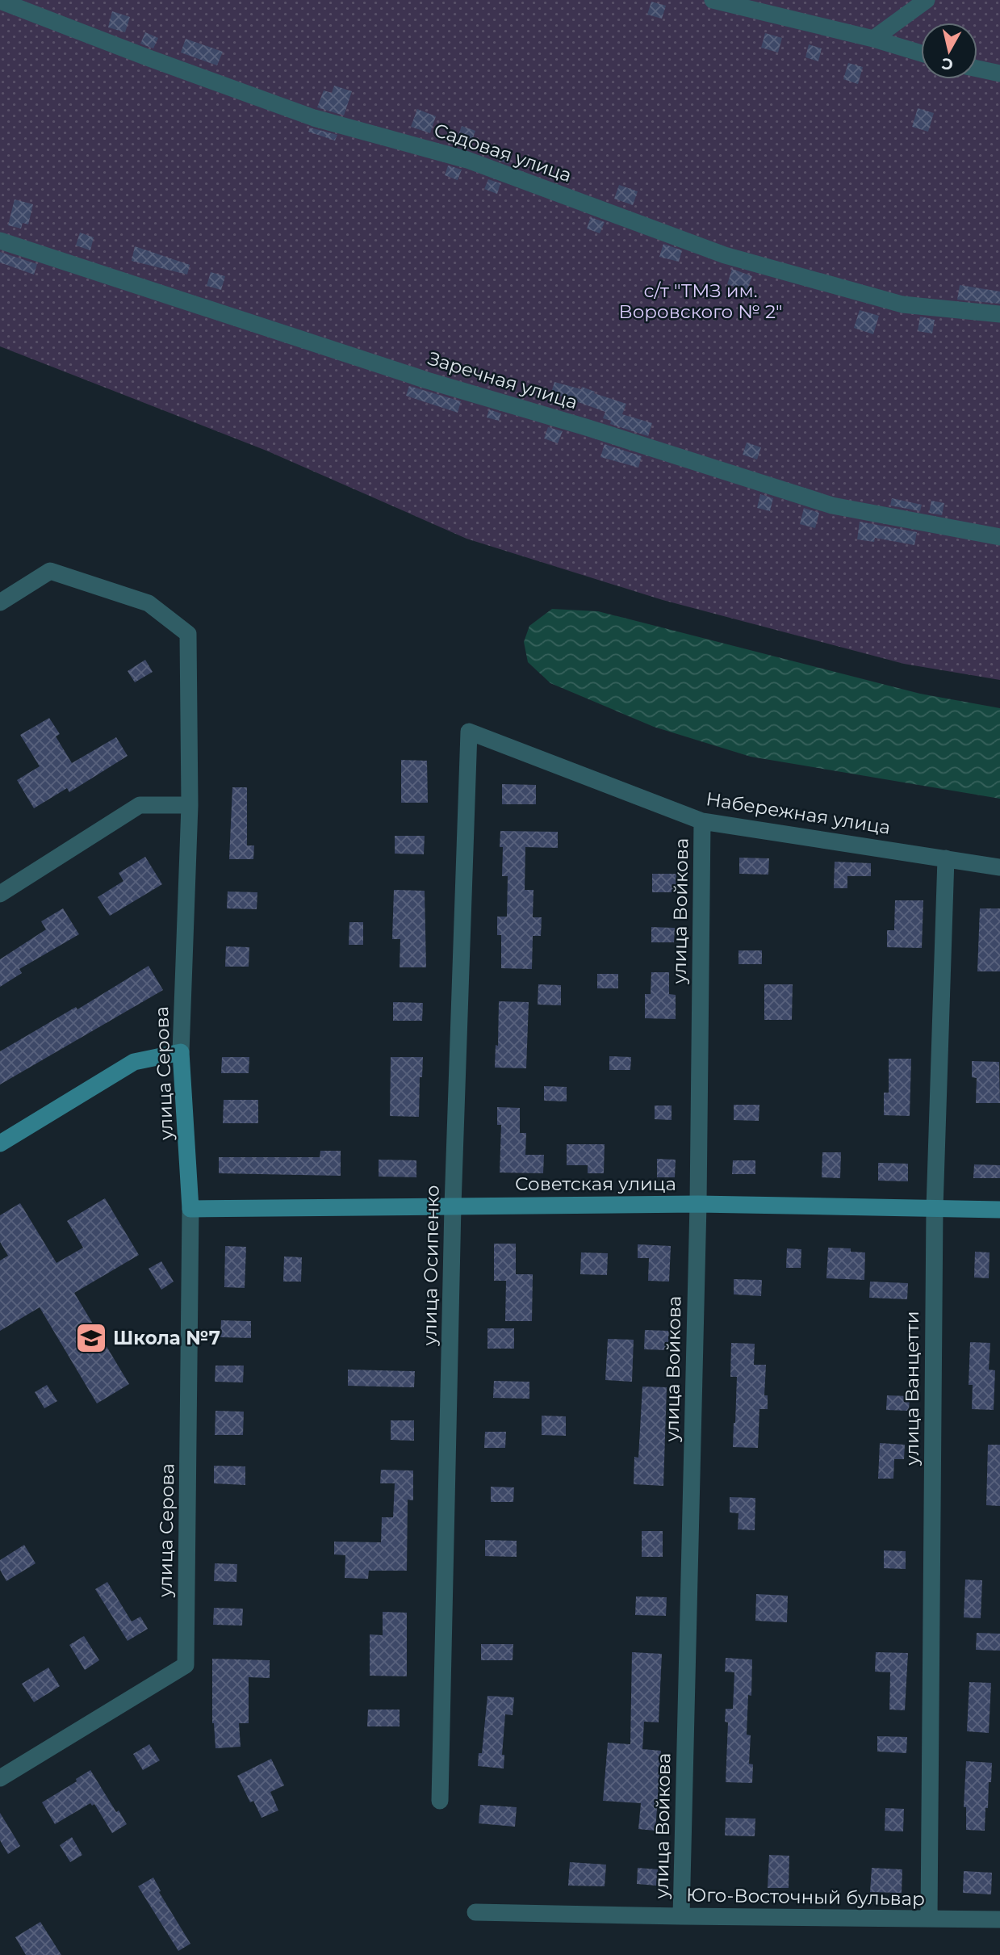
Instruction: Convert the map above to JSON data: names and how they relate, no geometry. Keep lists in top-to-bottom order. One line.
{"streets":{"street":["Садовая улица","Заречная улица","Набережная улица","улица Войкова","улица Серова","Советская улица","улица Осипенко","улица Ванцетти","Юго-Восточный бульвар"]},"crossings":[["Набережная улица","улица Войкова"],["Набережная улица","улица Осипенко"],["Набережная улица","улица Ванцетти"],["улица Войкова","Советская улица"],["улица Войкова","Юго-Восточный бульвар"],["улица Серова","Советская улица"],["Советская улица","улица Осипенко"],["Советская улица","улица Ванцетти"],["улица Ванцетти","Юго-Восточный бульвар"]],"parks":["с/т \"ТМЗ им. Воровского № 2\""],"places":{"school or university":["Школа №7"]},"north":"bottom"}
